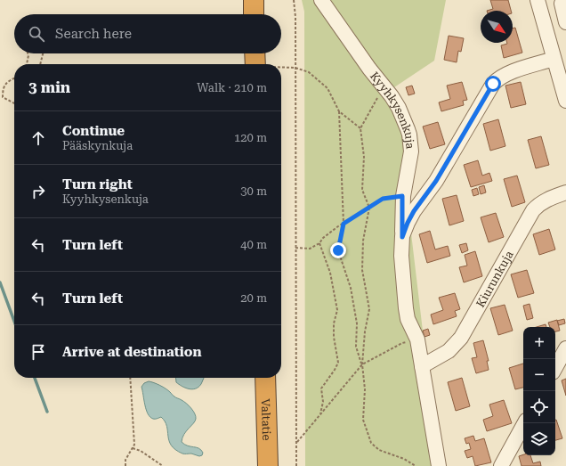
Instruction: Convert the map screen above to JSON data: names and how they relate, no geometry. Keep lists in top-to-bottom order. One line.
{"streets":{"highway":["Valtatie"],"street":["Kyyhkysenkuja","Kiurunkuja"]},"crossings":[["Kyyhkysenkuja","Kiurunkuja"]],"north":"bottom right","page":{"search":"Search here","heading":["3 min","Walk · 210 m"],"list":[["Continue","Pääskynkuja","120 m"],["Turn right","Kyyhkysenkuja","30 m"],["Turn left","40 m"],["Turn left","20 m"],"Arrive at destination"],"map_buttons":["+","−"]}}
